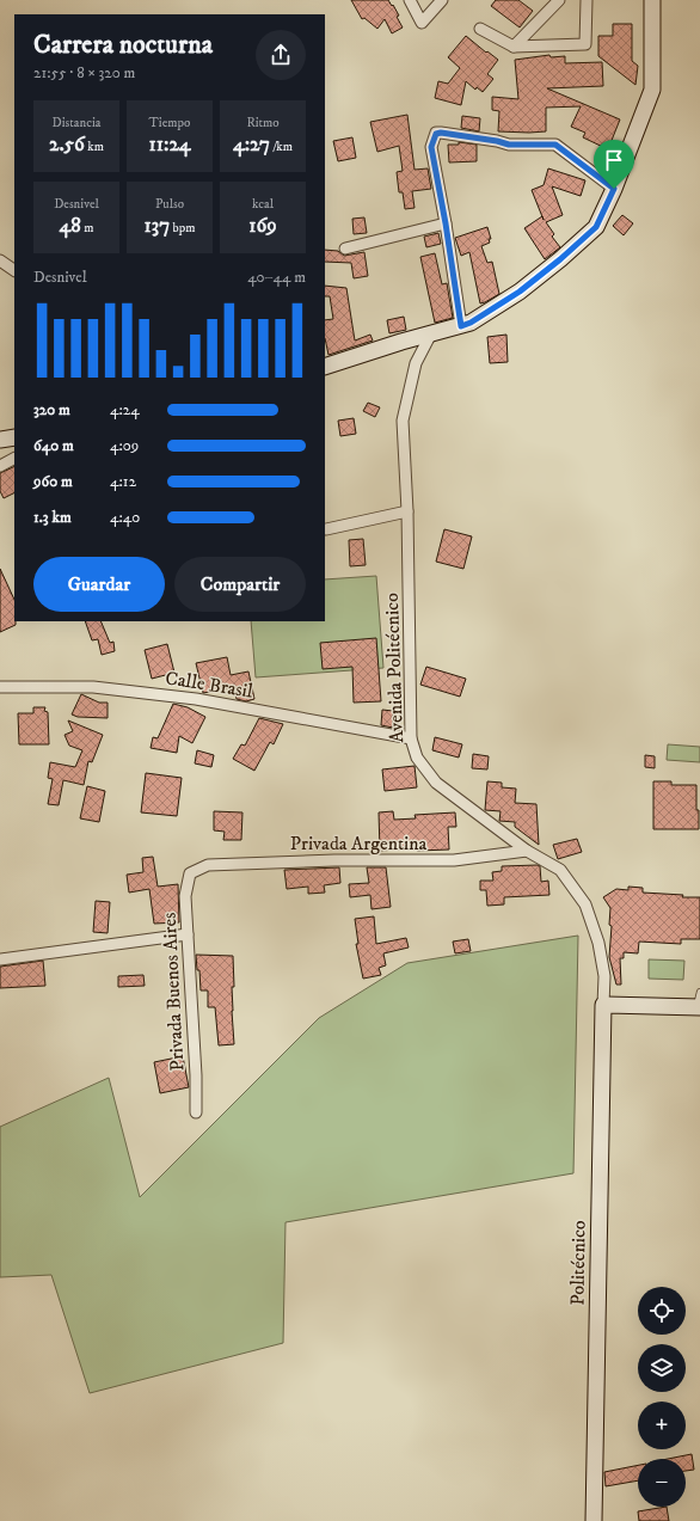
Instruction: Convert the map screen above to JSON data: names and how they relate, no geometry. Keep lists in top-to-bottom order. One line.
{"streets":{"street":["Avenida Politécnico","Calle Brasil","Privada Argentina","Privada Buenos Aires","Politécnico"]},"crossings":[["Avenida Politécnico","Calle Brasil"],["Avenida Politécnico","Privada Argentina"],["Avenida Politécnico","Politécnico"],["Privada Argentina","Privada Buenos Aires"]],"page":{"heading":["Carrera nocturna","21:55 · 8 × 320 m"],"stats":[["Distancia","2.56 km"],["Tiempo","11:24"],["Ritmo","4:27 /km"],["Desnivel","48 m"],["Pulso","137 bpm"],["kcal","169"]],"chart":["Desnivel","40–44 m"],"list":[{"name":"320 m","note":"4:24"},{"name":"640 m","note":"4:09"},{"name":"960 m","note":"4:12"},{"name":"1.3 km","note":"4:40"}],"buttons":["Guardar","Compartir"],"map_buttons":["+","−"]}}
